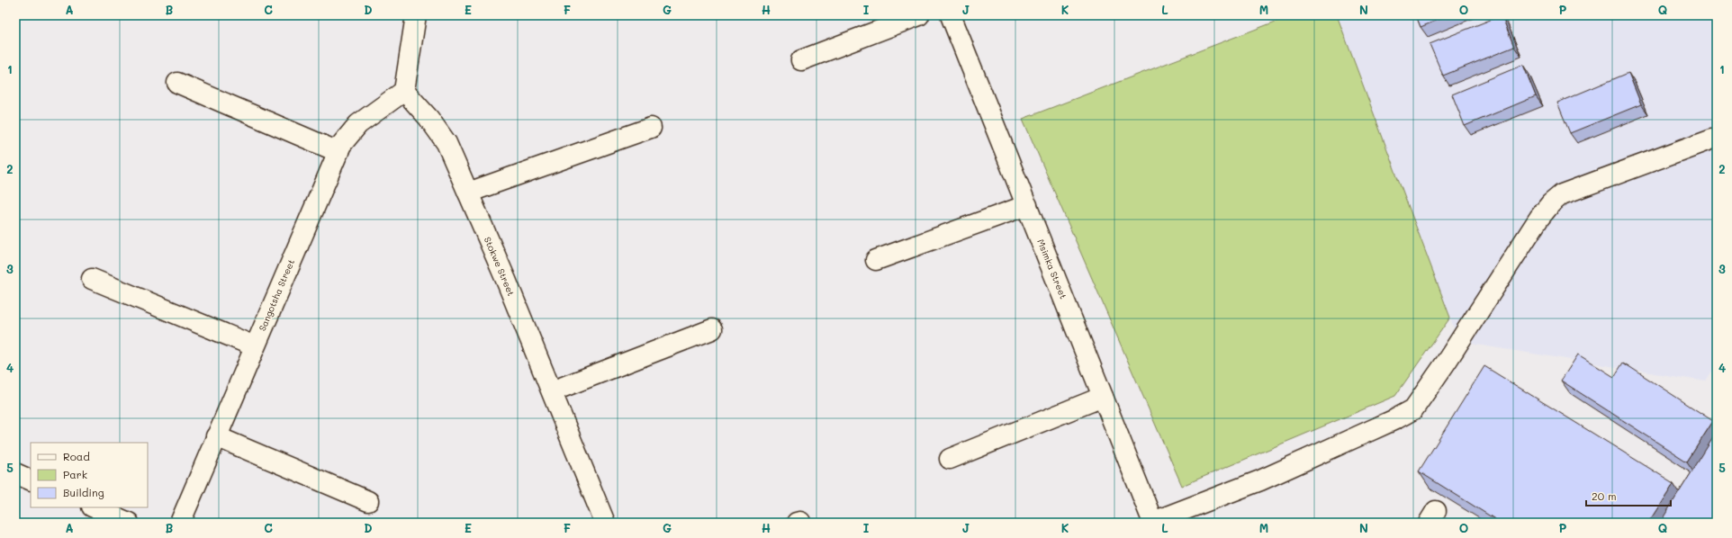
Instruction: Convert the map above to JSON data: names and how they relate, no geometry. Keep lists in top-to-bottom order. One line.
{"streets":{"street":["Stokwe Street","Msimka Street","Sangotsha Street"]},"crossings":[["Stokwe Street","Sangotsha Street"]],"legend":["Road","Park","Building"],"scale_bar":"20 m","grid":{"columns":["A","B","C","D","E","F","G","H","I","J","K","L","M","N","O","P","Q"],"rows":["1","2","3","4","5"]}}
